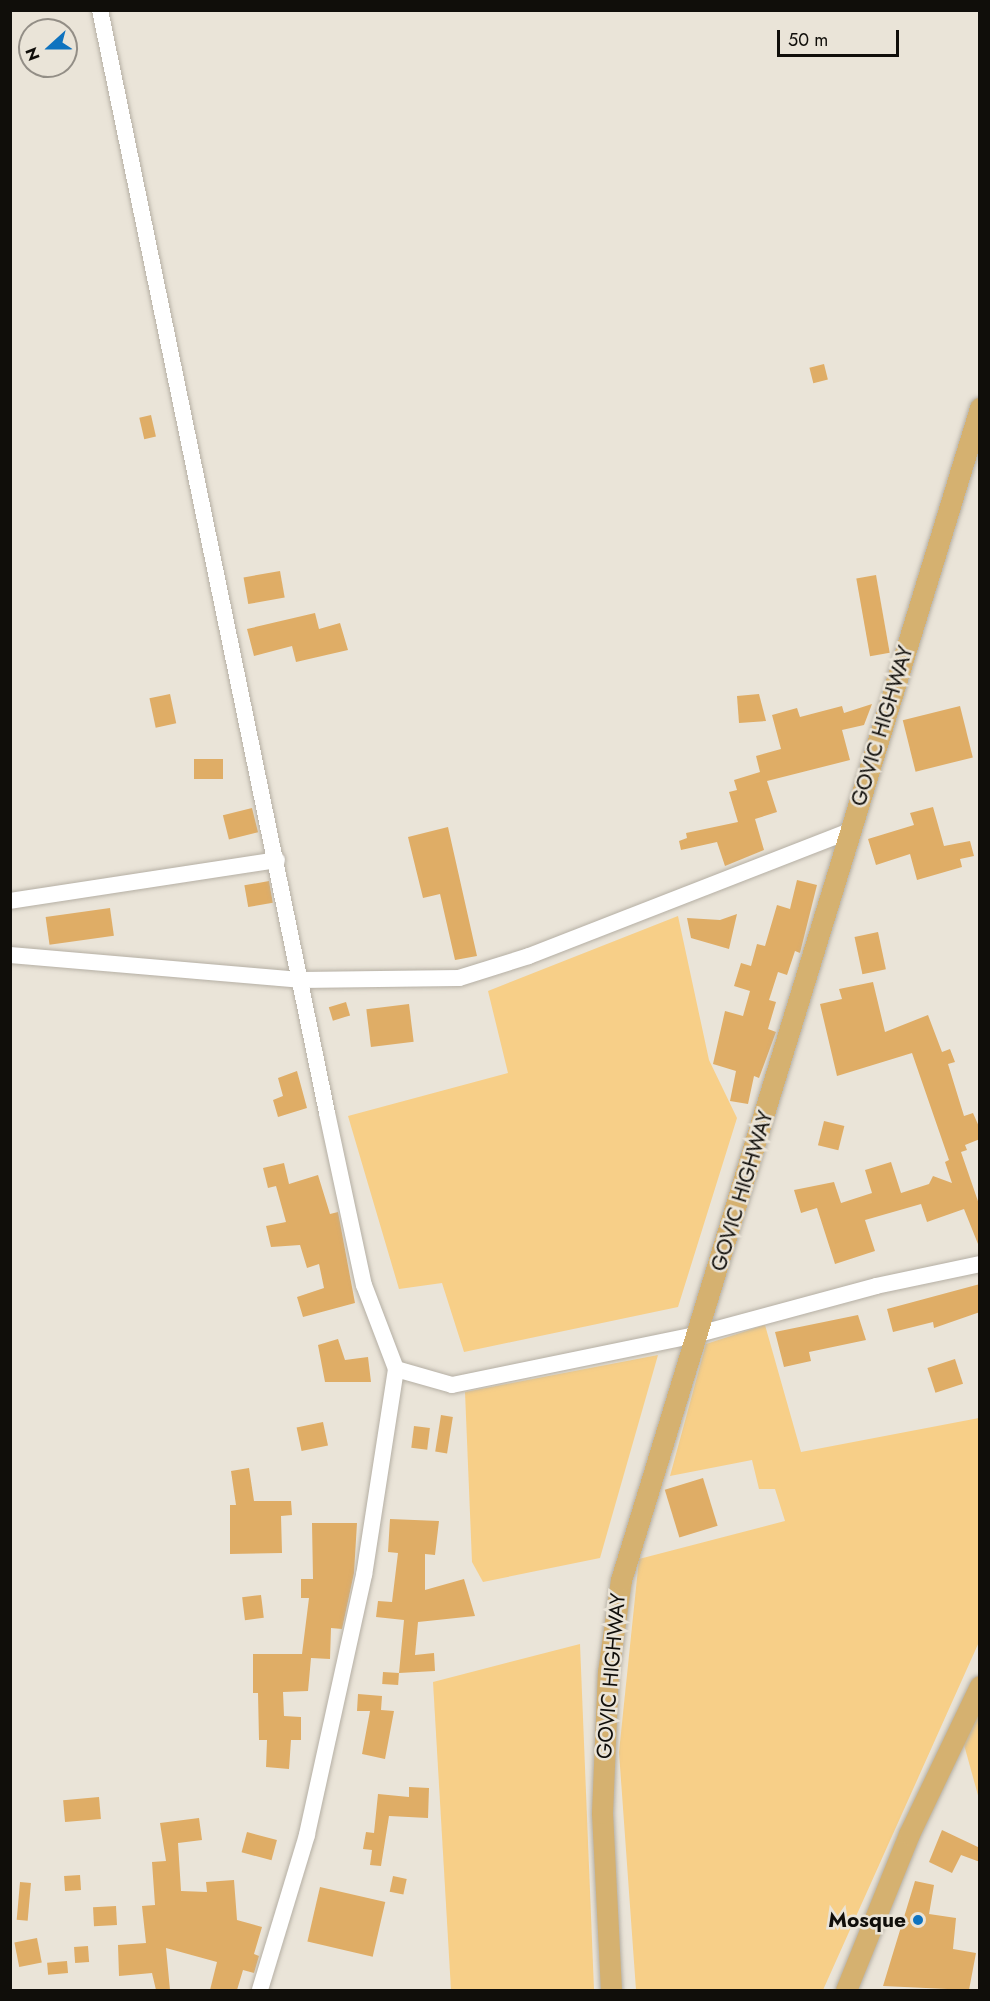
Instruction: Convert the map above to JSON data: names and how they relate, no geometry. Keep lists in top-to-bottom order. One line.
{"streets":{"main road":["GOVIC HIGHWAY"]},"places":["Mosque"],"scale_bar":"50 m","north":"left"}
